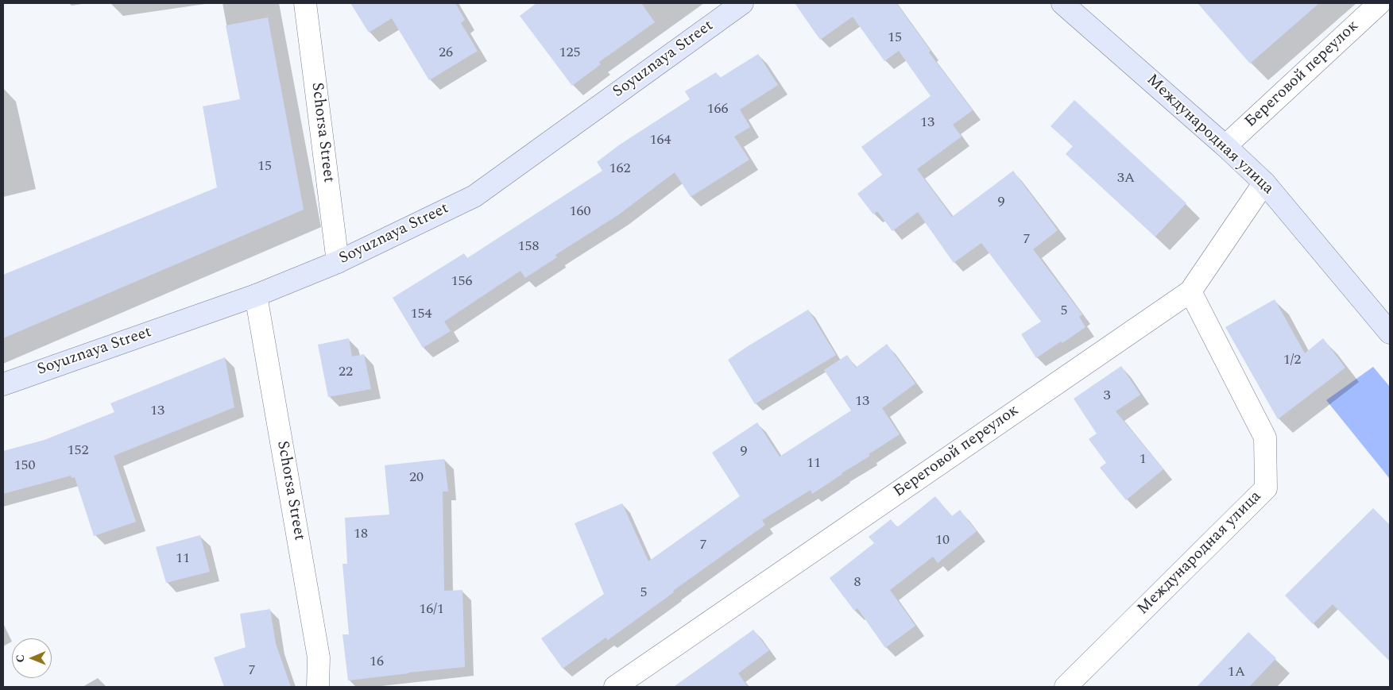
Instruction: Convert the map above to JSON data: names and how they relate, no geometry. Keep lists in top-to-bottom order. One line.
{"streets":{"street":["Soyuznaya Street","Береговой переулок","Schorsa Street","Международная улица"]},"crossings":[["Soyuznaya Street","Schorsa Street"],["Береговой переулок","Международная улица"]],"house_numbers":["15","26","125","166","13","164","15","162","3А","9","160","7","158","156","5","154","1/2","22","3","13","13","152","9","1","11","150","20","18","10","7","11","8","5","16/1","16","7","1А"],"north":"left"}
